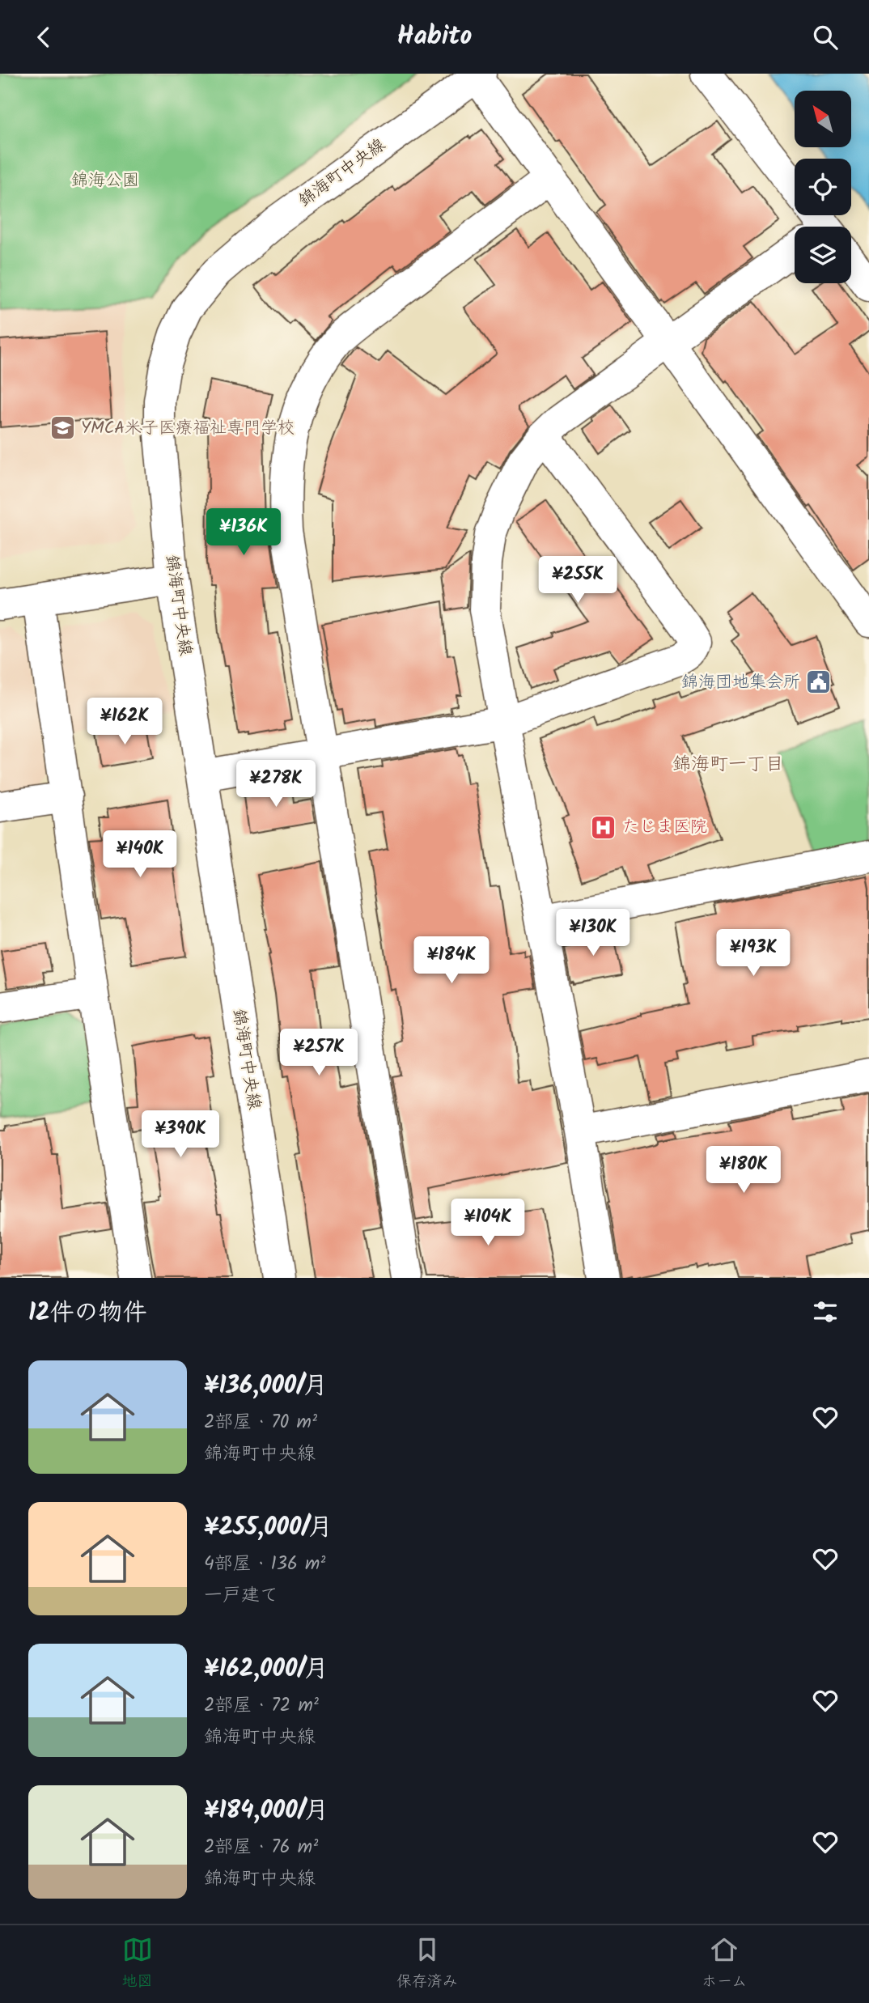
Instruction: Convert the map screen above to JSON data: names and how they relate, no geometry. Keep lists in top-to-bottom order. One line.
{"streets":{"street":["錦海町中央線"]},"districts":["錦海町一丁目"],"parks":["錦海公園"],"places":{"school or university":["YMCA米子医療福祉専門学校"],"public building":["錦海団地集会所"],"hospital":["たじま医院"]},"north":"top left","page":{"header":"Habito","price":["¥136K","¥255K","¥162K","¥278K","¥140K","¥130K","¥193K","¥184K","¥257K","¥390K","¥180K","¥104K"],"heading":"12件の物件","list":[{"name":"¥136,000/月","note":"2部屋 · 70 m² · 錦海町中央線"},{"name":"¥255,000/月","note":"4部屋 · 136 m² · 一戸建て"},{"name":"¥162,000/月","note":"2部屋 · 72 m² · 錦海町中央線"},{"name":"¥184,000/月","note":"2部屋 · 76 m² · 錦海町中央線"}],"tabs":["地図","保存済み","ホーム"]}}
